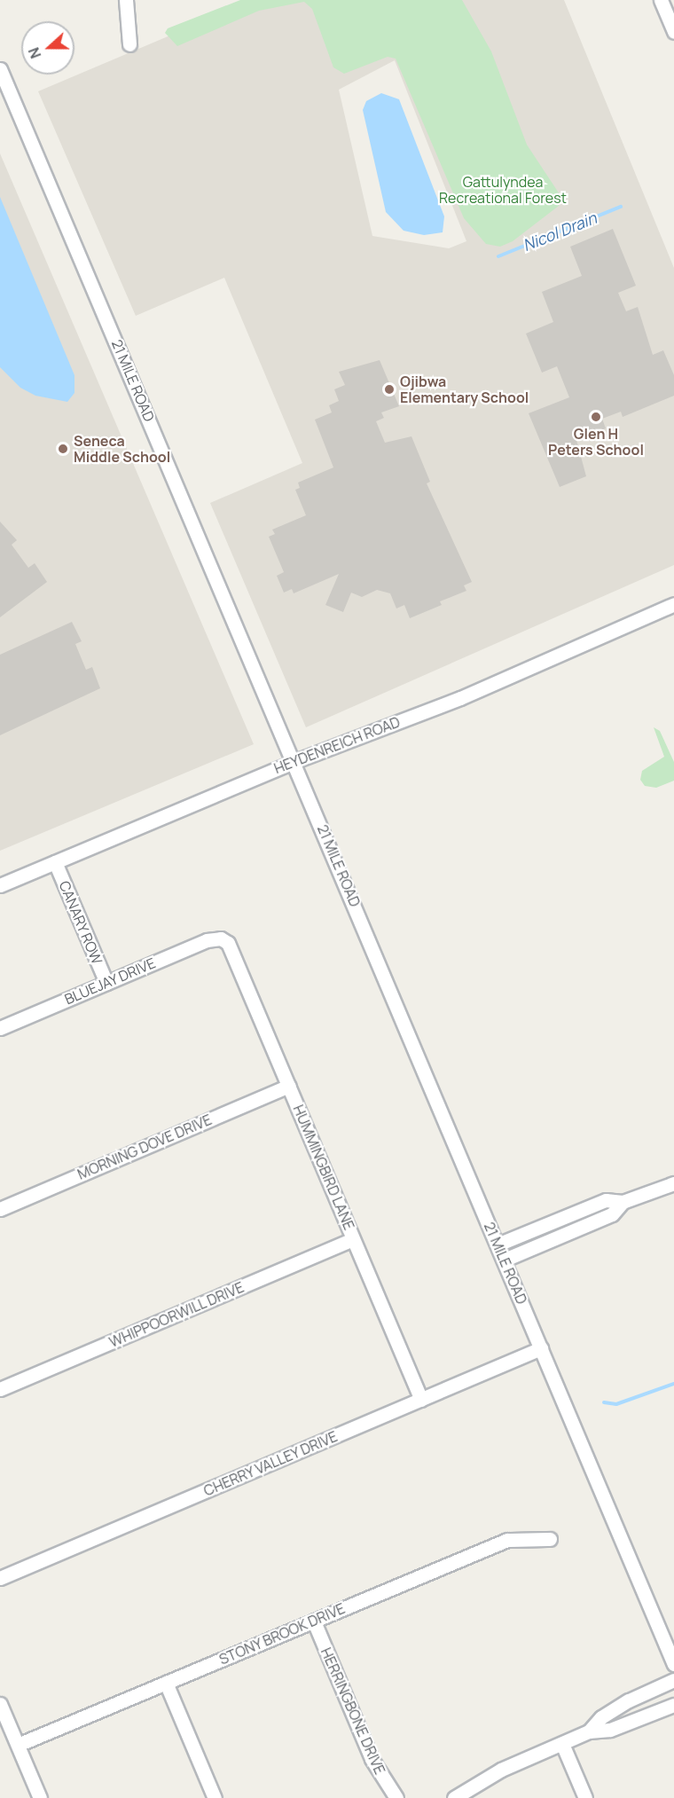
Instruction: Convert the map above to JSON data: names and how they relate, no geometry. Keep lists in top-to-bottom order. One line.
{"streets":{"street":["21 MILE ROAD","HEYDENREICH ROAD","CANARY ROW","BLUEJAY DRIVE","MORNING DOVE DRIVE","HUMMINGBIRD LANE","WHIPPOORWILL DRIVE","CHERRY VALLEY DRIVE","STONY BROOK DRIVE","HERRINGBONE DRIVE"]},"crossings":[["21 MILE ROAD","HEYDENREICH ROAD"],["21 MILE ROAD","CHERRY VALLEY DRIVE"],["HEYDENREICH ROAD","CANARY ROW"],["CANARY ROW","BLUEJAY DRIVE"],["BLUEJAY DRIVE","HUMMINGBIRD LANE"],["MORNING DOVE DRIVE","HUMMINGBIRD LANE"],["HUMMINGBIRD LANE","WHIPPOORWILL DRIVE"],["HUMMINGBIRD LANE","CHERRY VALLEY DRIVE"],["STONY BROOK DRIVE","HERRINGBONE DRIVE"]],"water":["Nicol Drain"],"parks":["Gattulyndea Recreational Forest"],"places":["Ojibwa Elementary School","Glen H Peters School","Seneca Middle School"],"north":"left"}
